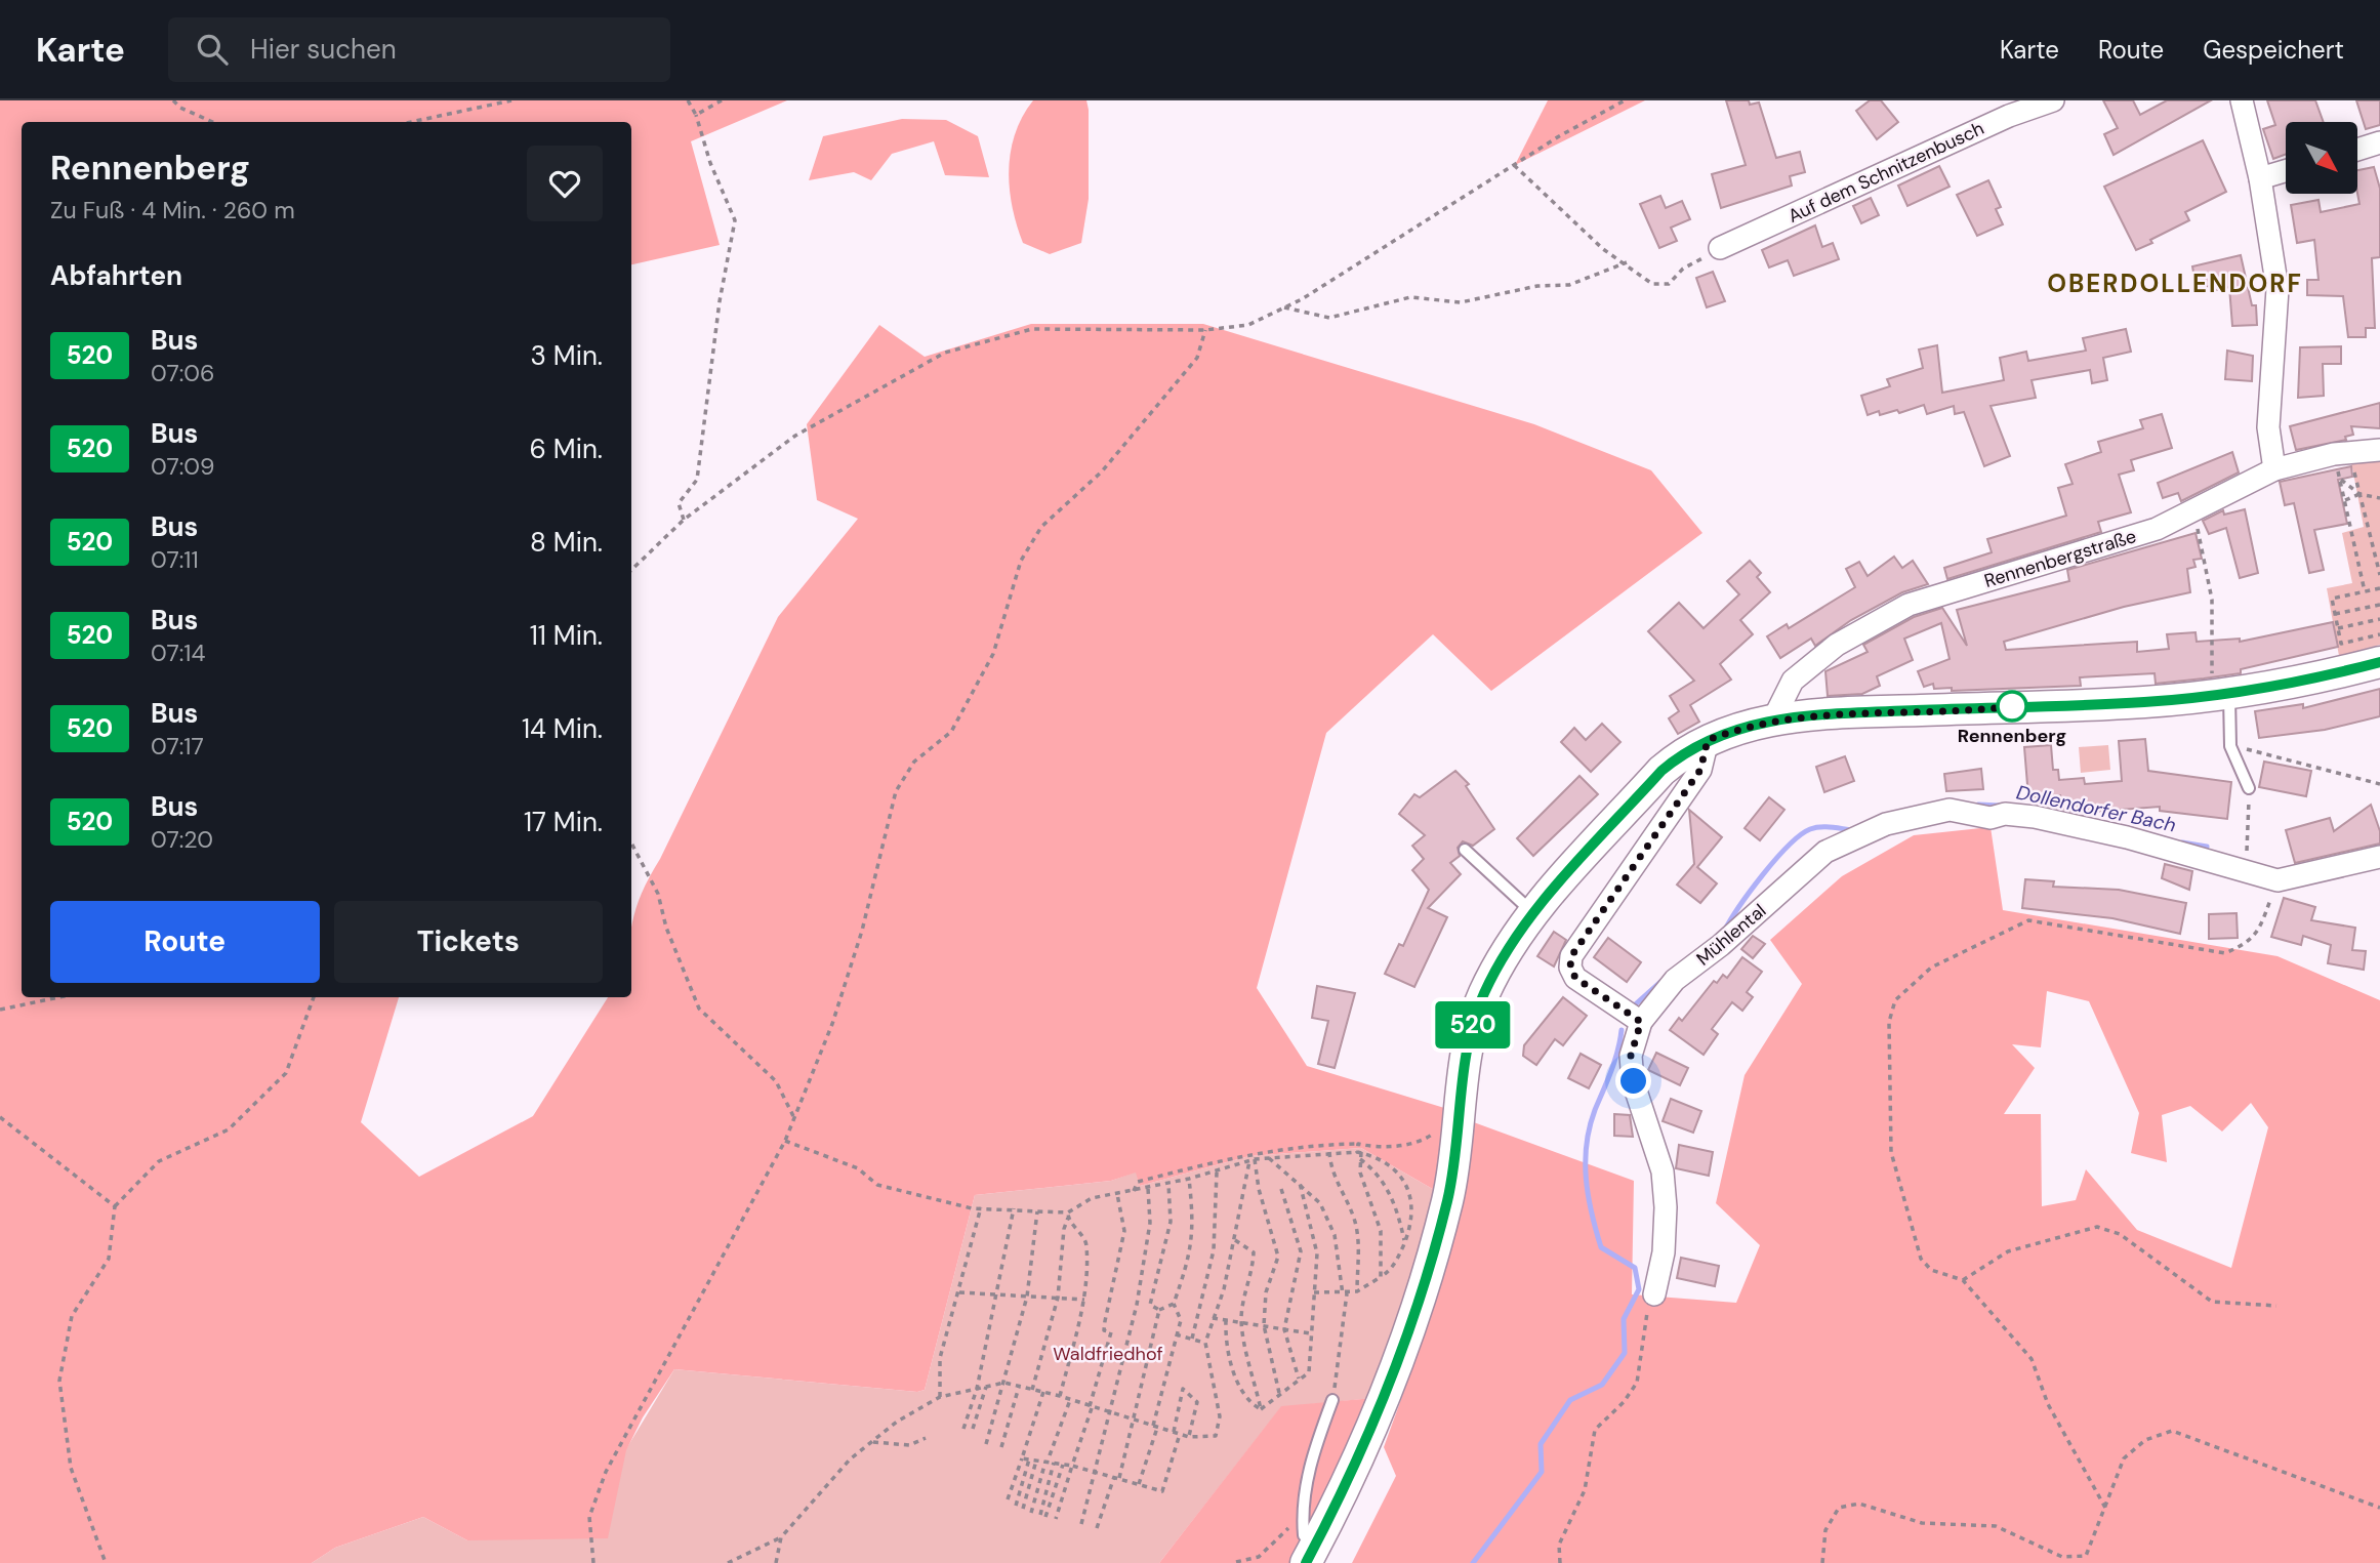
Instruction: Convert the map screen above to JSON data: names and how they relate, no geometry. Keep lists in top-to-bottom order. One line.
{"streets":{"street":["Auf dem Schnitzenbusch","Rennenbergstraße","Mühlental"]},"districts":["OBERDOLLENDORF"],"water":["Dollendorfer Bach"],"parks":["Waldfriedhof"],"places":["Rennenberg"],"lines":["bus line 520"],"north":"bottom right","page":{"header":"Karte","search":"Hier suchen","nav":["Karte","Route","Gespeichert"],"on_map":"520","heading":[["Rennenberg","Zu Fuß · 4 Min. · 260 m"],"Abfahrten"],"list":[{"mark":"520","name":"Bus","note":"07:06","value":"3 Min."},{"mark":"520","name":"Bus","note":"07:09","value":"6 Min."},{"mark":"520","name":"Bus","note":"07:11","value":"8 Min."},{"mark":"520","name":"Bus","note":"07:14","value":"11 Min."},{"mark":"520","name":"Bus","note":"07:17","value":"14 Min."},{"mark":"520","name":"Bus","note":"07:20","value":"17 Min."}],"buttons":["Route","Tickets"]}}
